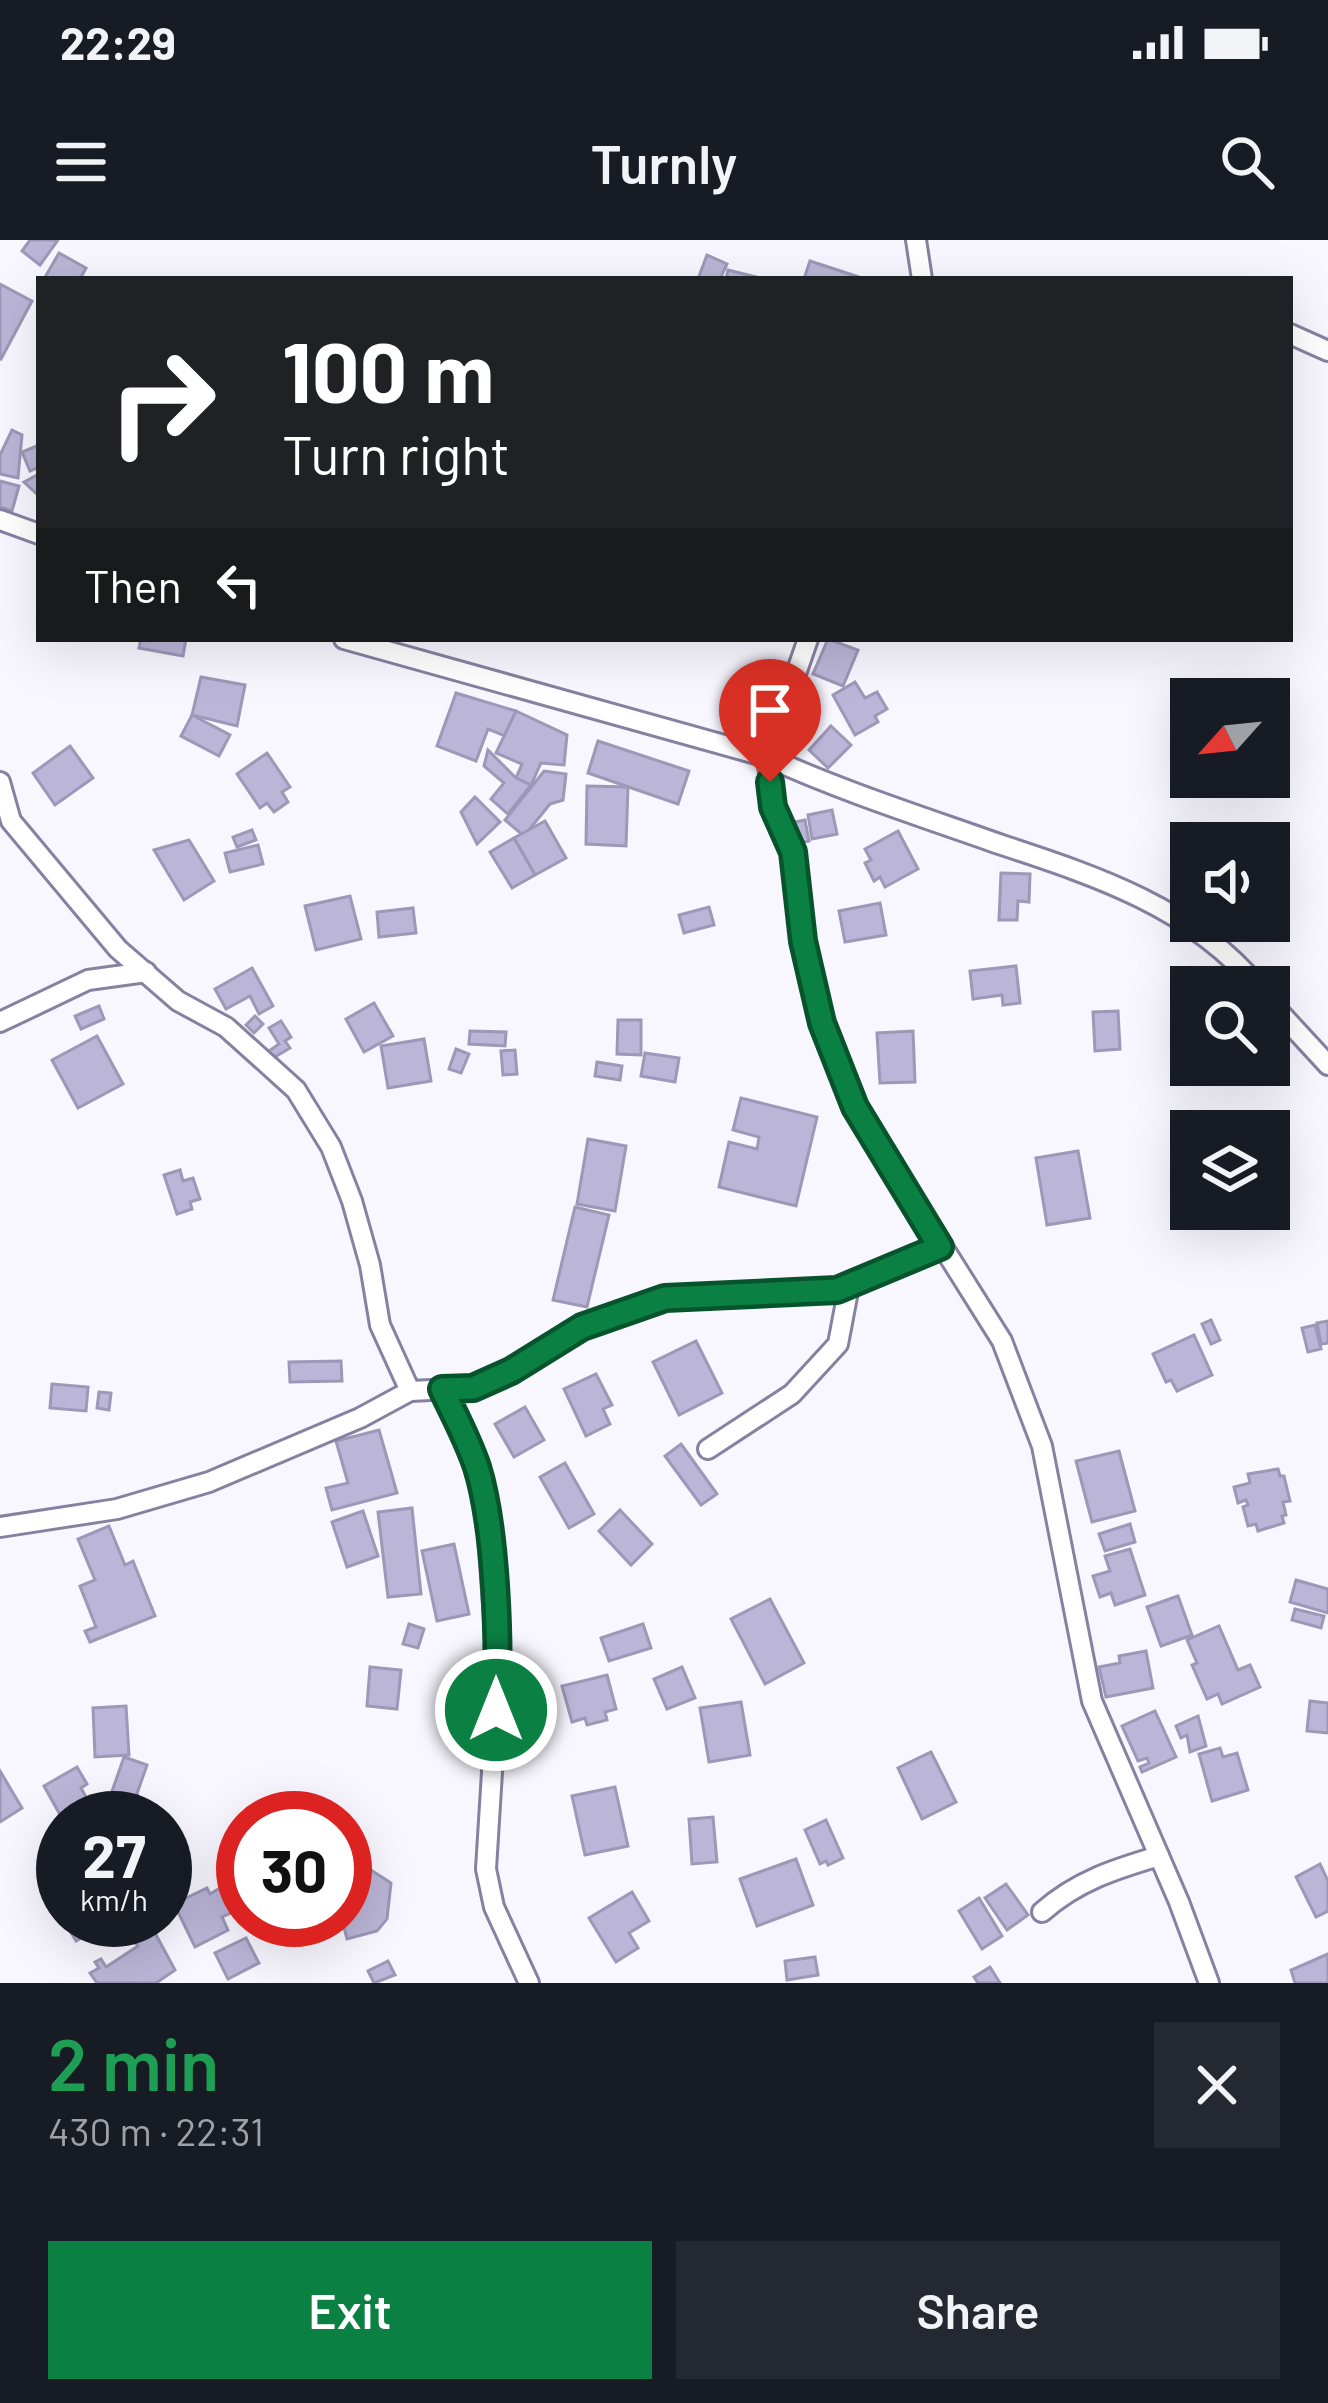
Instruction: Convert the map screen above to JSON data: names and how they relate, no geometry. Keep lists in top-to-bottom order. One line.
{"north":"bottom left","page":{"status":"22:29","header":"Turnly","turn":["100 m","Turn right"],"then":"Then","speed":"27 km/h","limit":"30","heading":["2 min","430 m · 22:31"],"buttons":["Exit","Share"]}}
